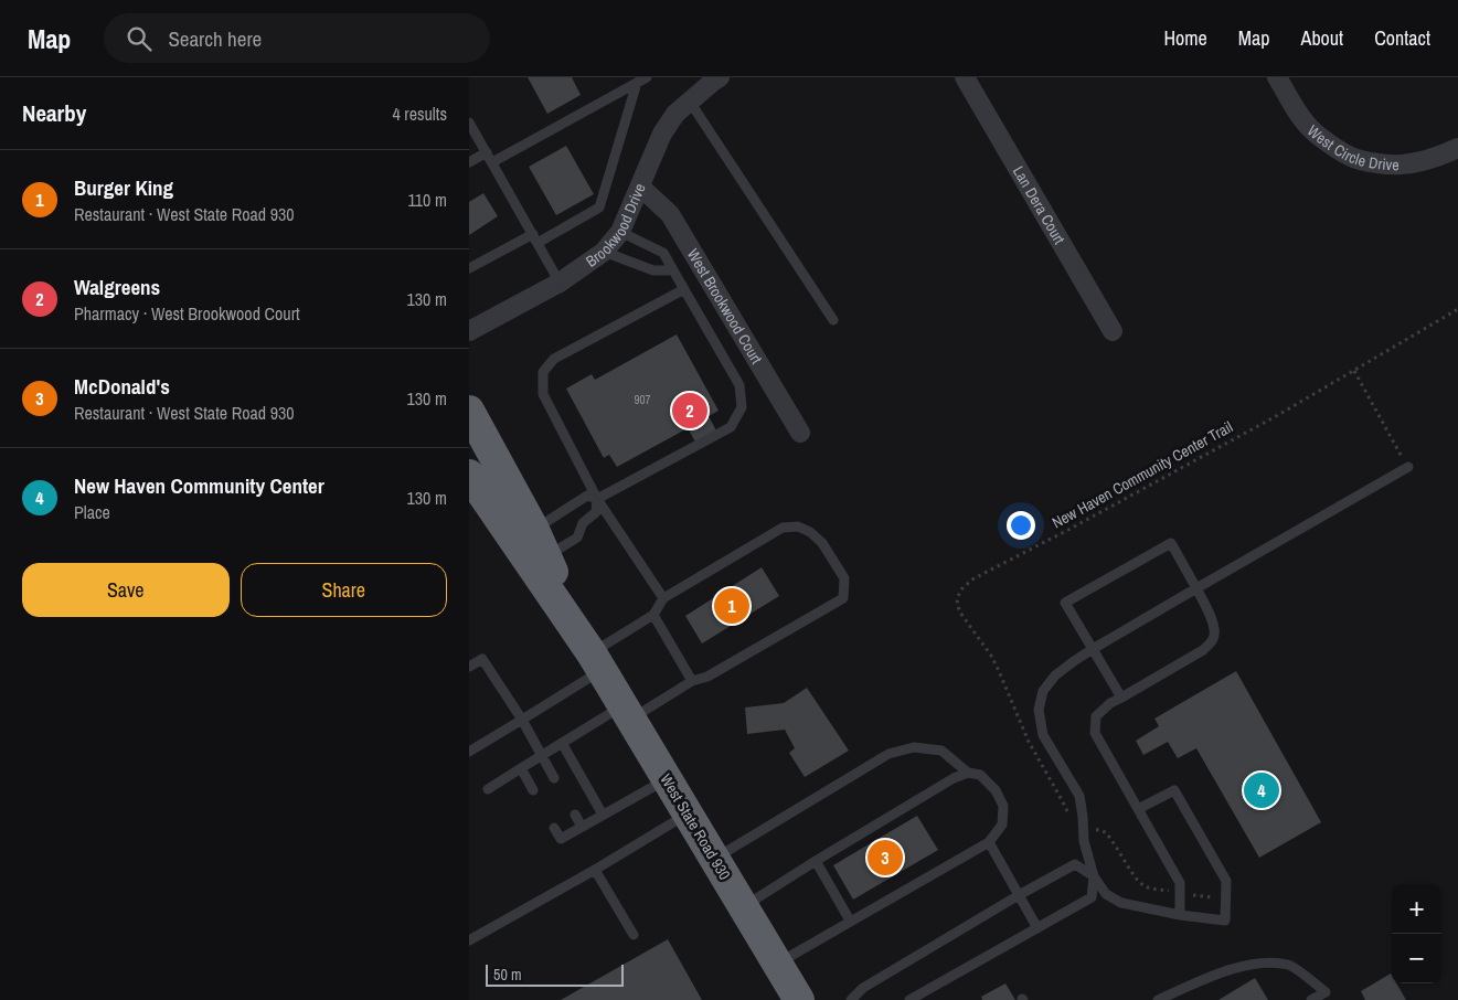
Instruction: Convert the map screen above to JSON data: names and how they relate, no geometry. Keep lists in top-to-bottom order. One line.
{"streets":{"highway":["West State Road 930"],"street":["West Circle Drive","Lan Dera Court","Brookwood Drive","West Brookwood Court"],"path":["New Haven Community Center Trail"]},"crossings":[["Brookwood Drive","West Brookwood Court"]],"house_numbers":["907"],"scale_bar":"50 m","page":{"header":"Map","search":"Search here","nav":["Home","Map","About","Contact"],"heading":["Nearby","4 results"],"list":[{"mark":"1","name":"Burger King","note":"Restaurant · West State Road 930","value":"110 m"},{"mark":"2","name":"Walgreens","note":"Pharmacy · West Brookwood Court","value":"130 m"},{"mark":"3","name":"McDonald's","note":"Restaurant · West State Road 930","value":"130 m"},{"mark":"4","name":"New Haven Community Center","note":"Place","value":"130 m"}],"pins":["2","1","4","3"],"buttons":["Save","Share"],"map_buttons":["+","−"],"scale":"50 m"}}
